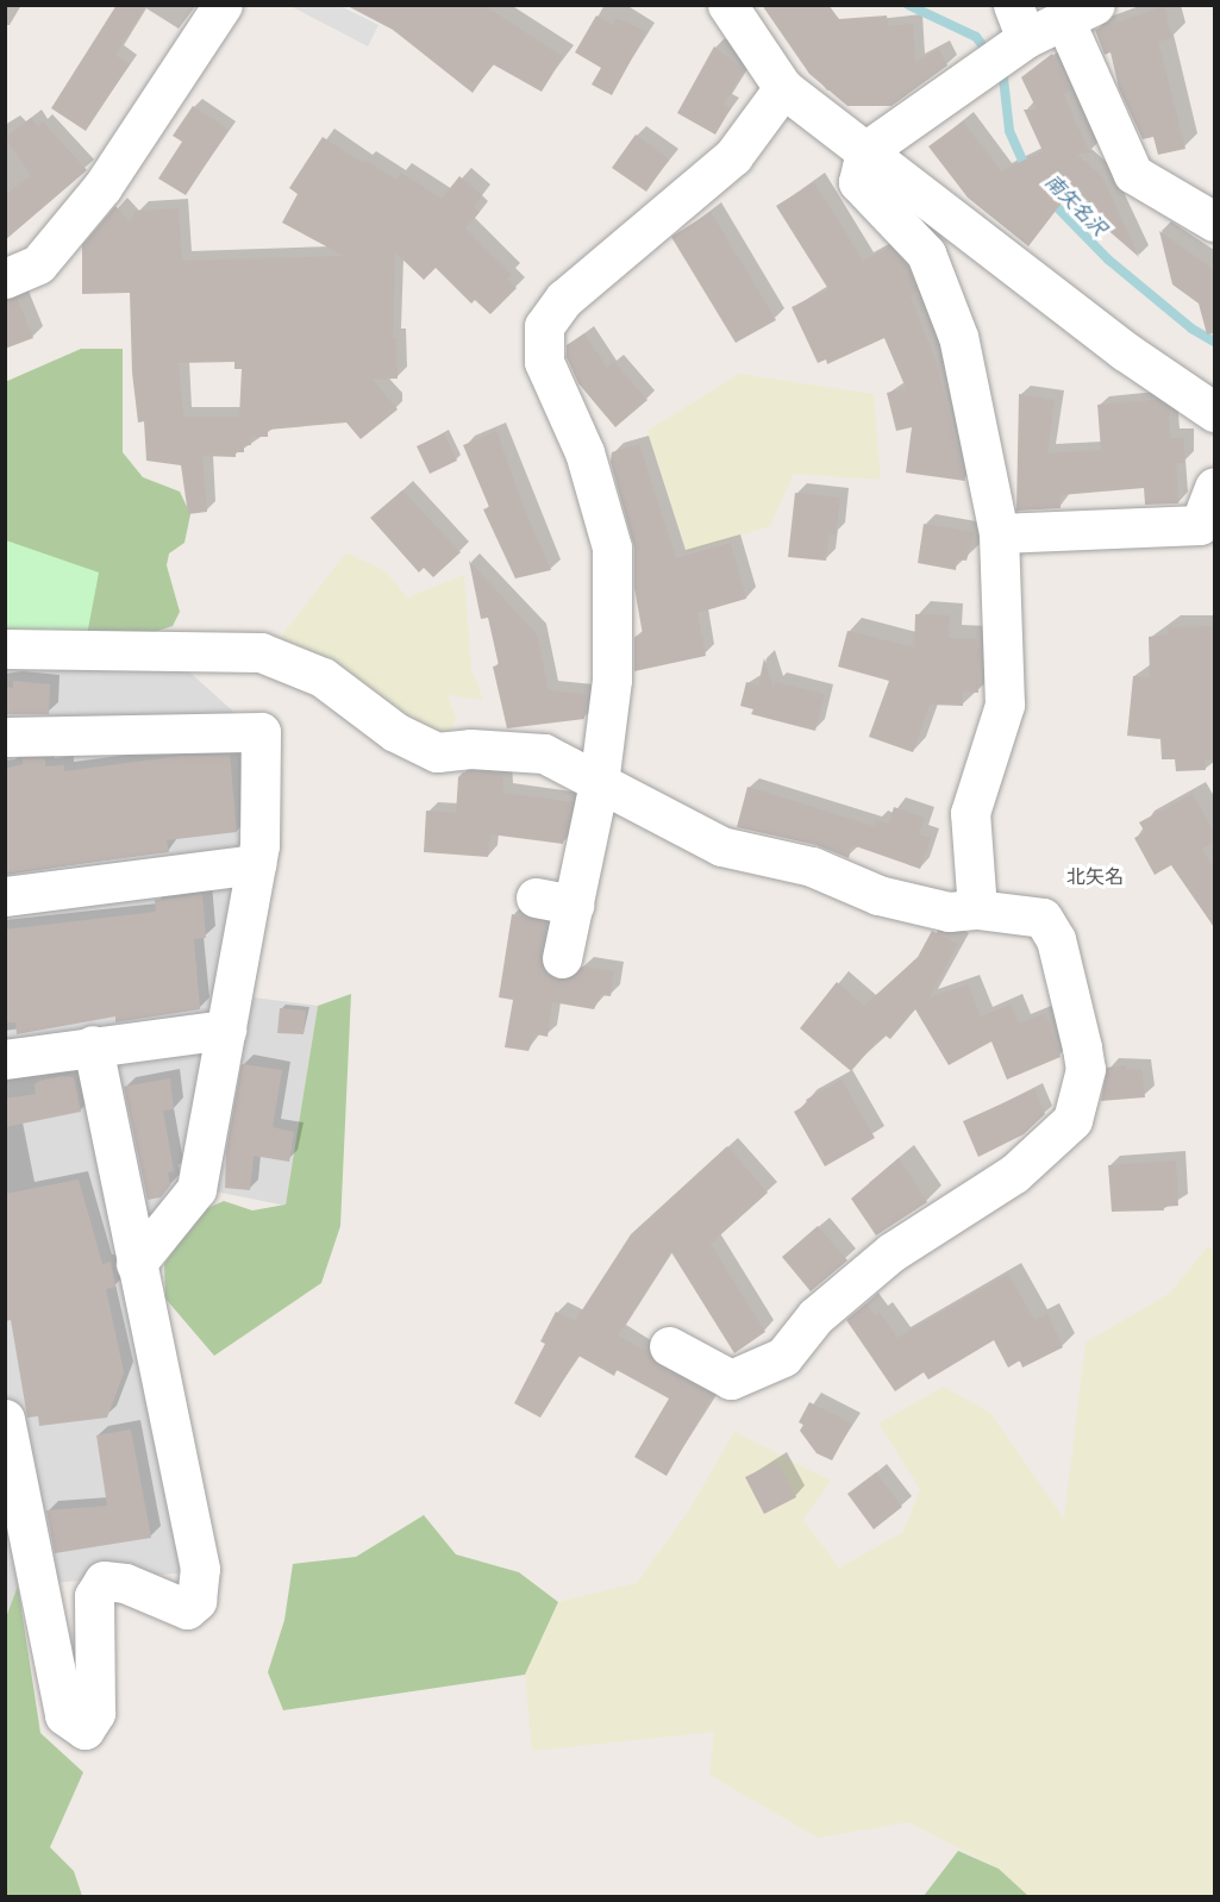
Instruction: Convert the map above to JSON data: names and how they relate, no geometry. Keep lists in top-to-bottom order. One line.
{"districts":["北矢名"],"water":["南矢名沢"]}
